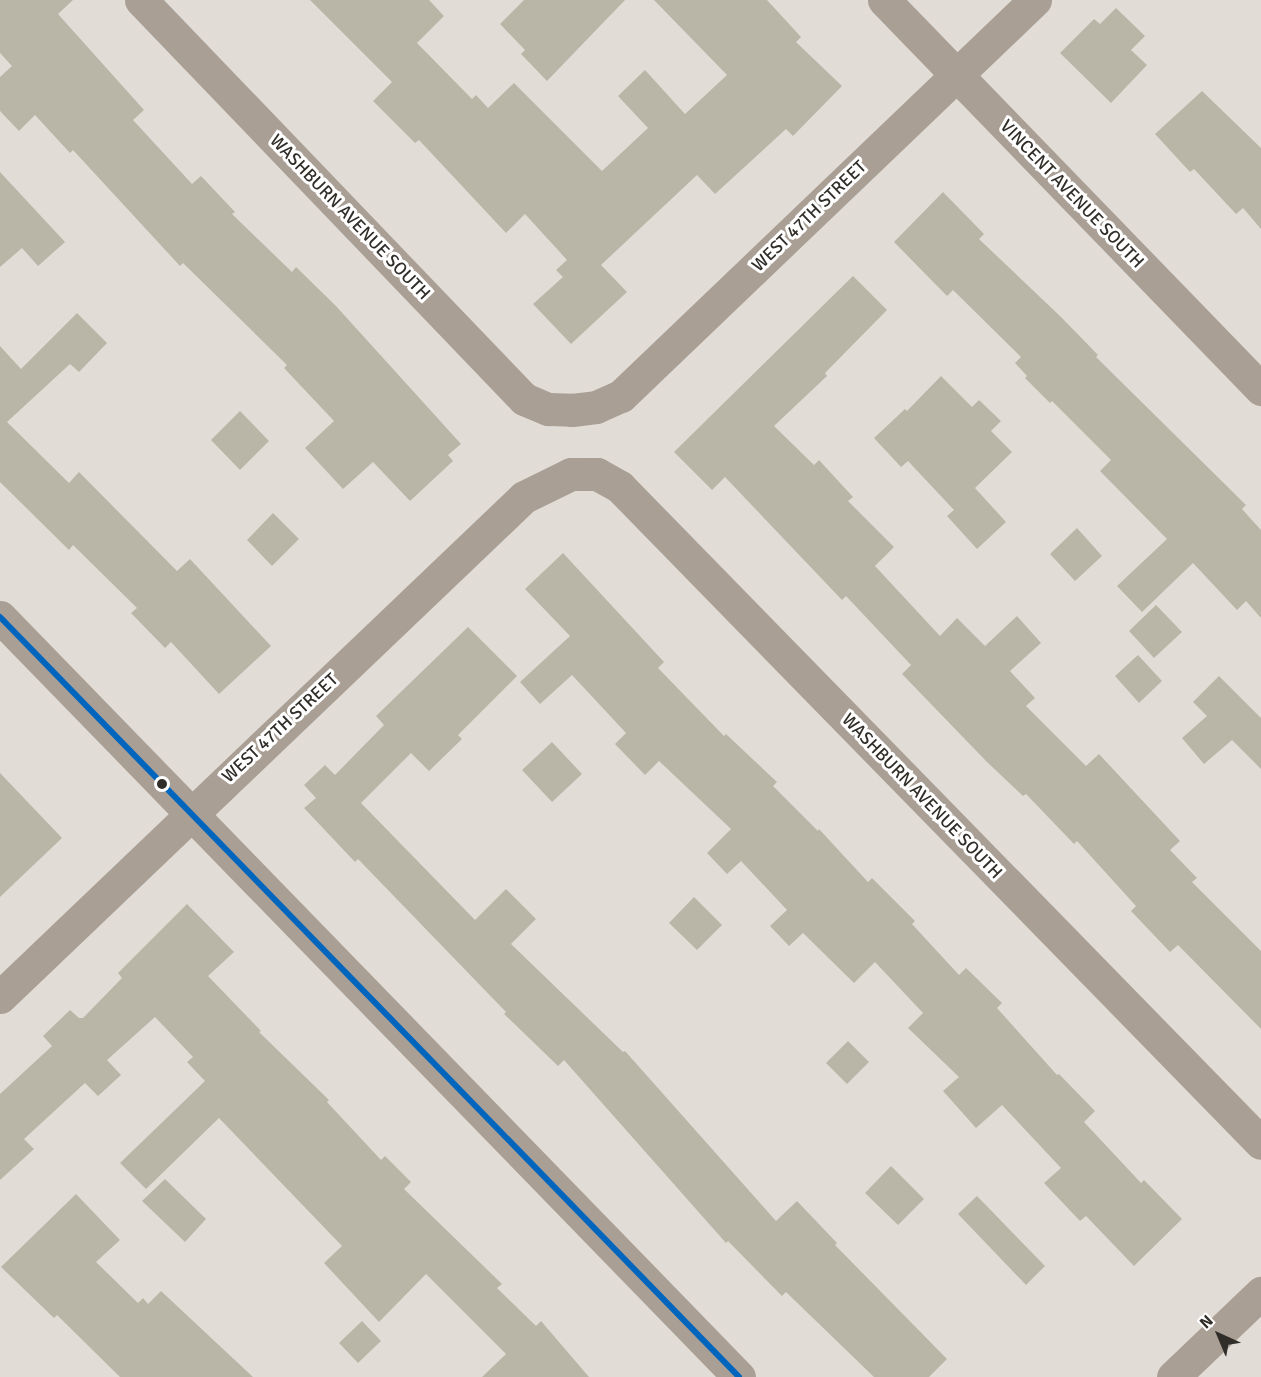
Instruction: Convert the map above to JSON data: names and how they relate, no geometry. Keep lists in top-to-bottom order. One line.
{"streets":{"street":["VINCENT AVENUE SOUTH","WEST 47TH STREET","WASHBURN AVENUE SOUTH"]},"crossings":[["VINCENT AVENUE SOUTH","WEST 47TH STREET"],["WEST 47TH STREET","WASHBURN AVENUE SOUTH"]],"north":"top left"}
